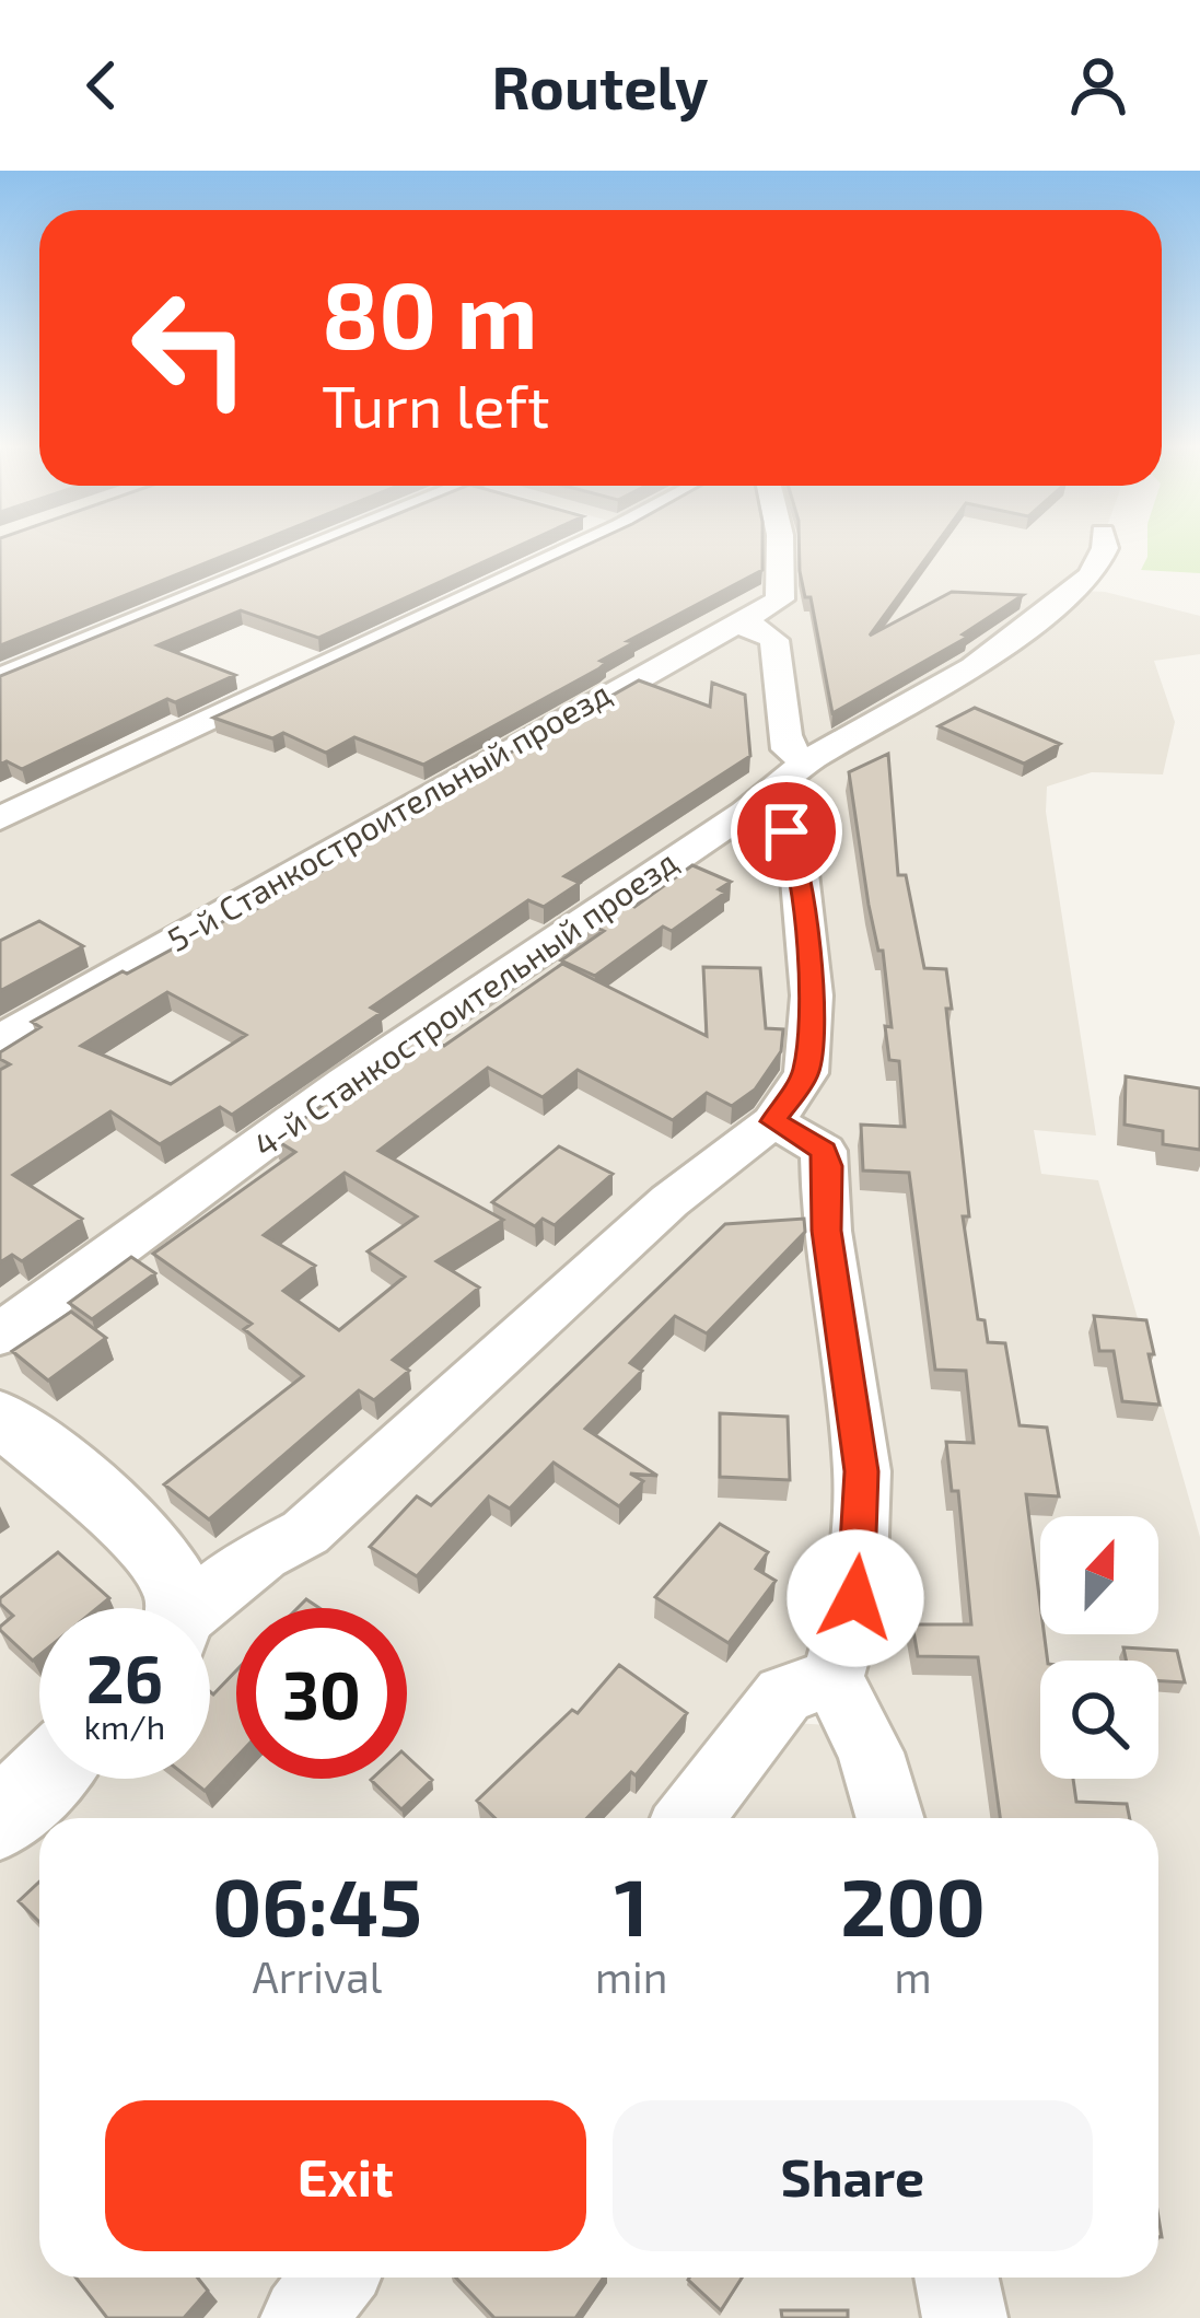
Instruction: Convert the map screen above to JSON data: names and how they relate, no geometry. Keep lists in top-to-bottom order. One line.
{"streets":{"street":["5-й Станкостроительный проезд","4-й Станкостроительный проезд"]},"north":"top","page":{"header":"Routely","turn":["80 m","Turn left"],"speed":"26 km/h","limit":"30","eta":["06:45","Arrival","1","min","200","m"],"buttons":["Exit","Share"]}}
